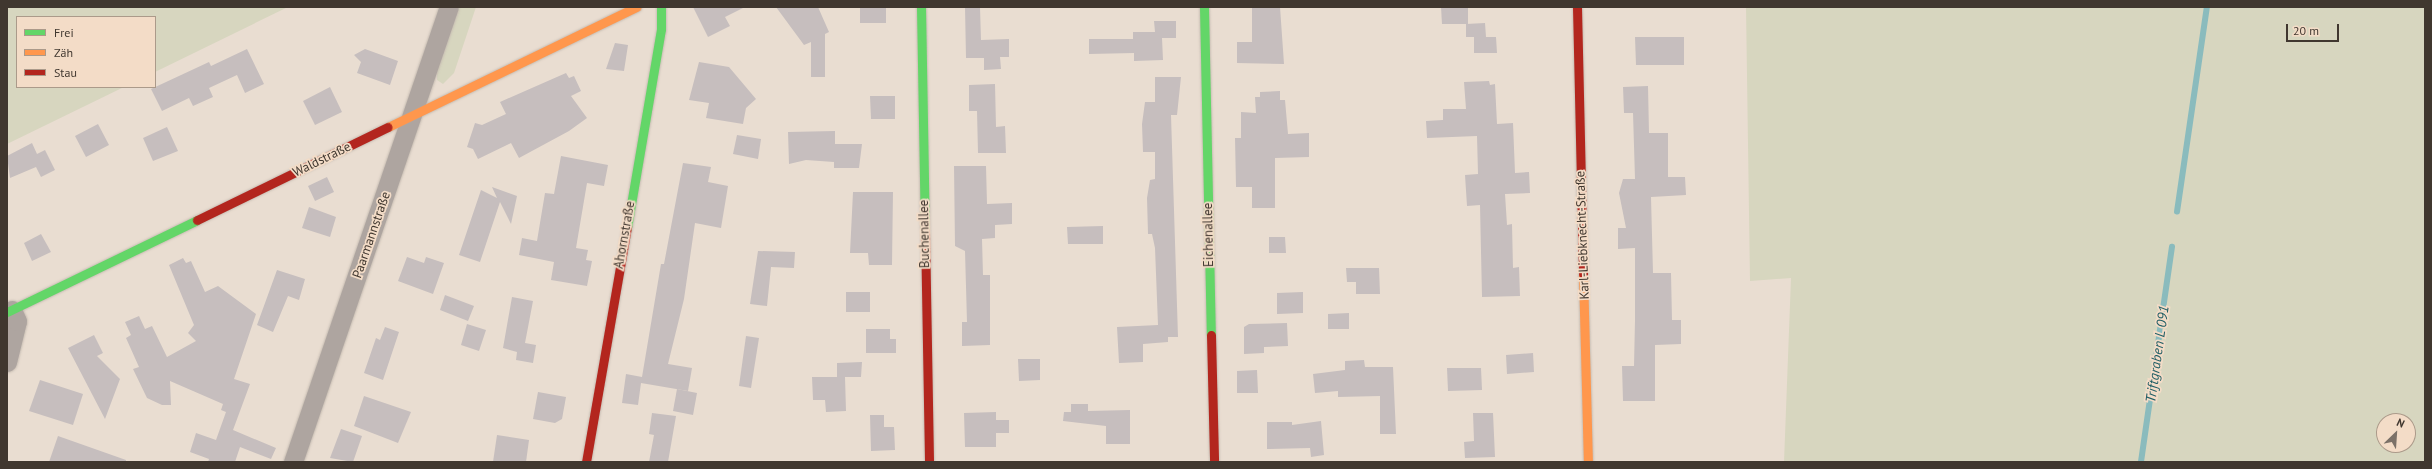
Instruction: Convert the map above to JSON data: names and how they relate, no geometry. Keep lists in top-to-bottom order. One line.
{"streets":{"street":["Waldstraße","Buchenallee","Paarmannstraße","Ahornstraße","Eichenallee","Karl-Liebknecht-Straße"]},"crossings":[["Waldstraße","Paarmannstraße"]],"water":["Triftgraben L 091"],"legend":["Frei","Zäh","Stau"],"scale_bar":"20 m","north":"top right"}
